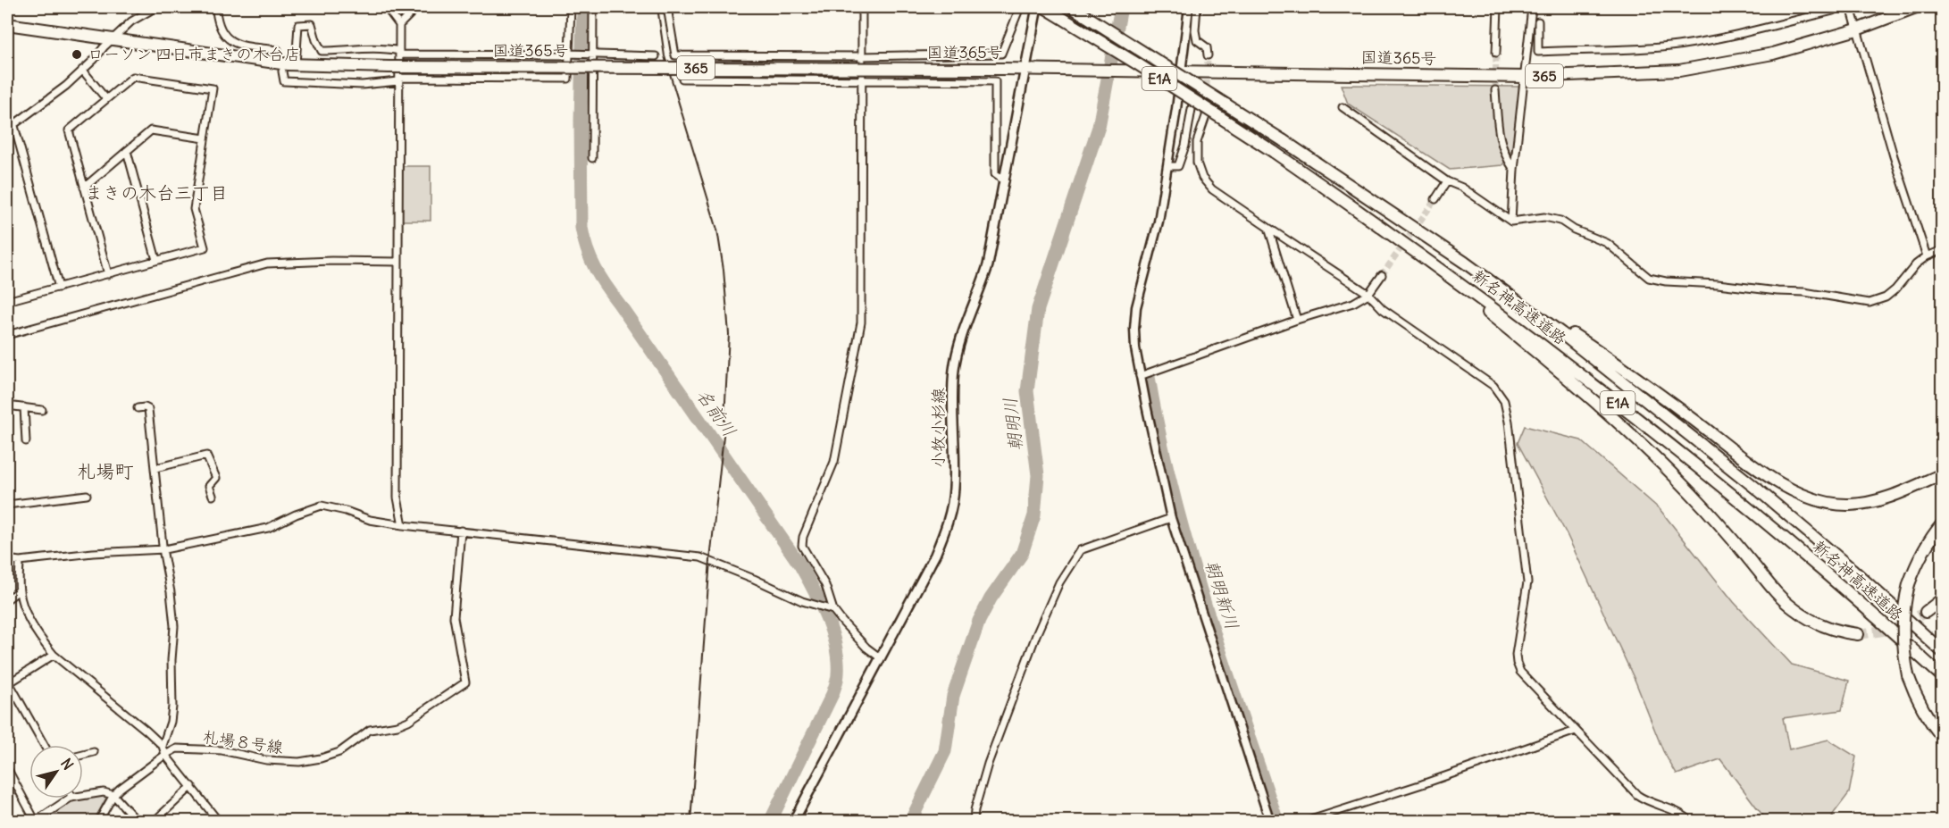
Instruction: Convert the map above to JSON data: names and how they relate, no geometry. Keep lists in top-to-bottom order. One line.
{"streets":{"highway":["国道365号","365","E1A","新名神高速道路"],"main road":["小牧小杉線"],"street":["札場８号線"]},"crossings":[["国道365号","小牧小杉線"]],"districts":["まきの木台三丁目","札場町"],"water":["名前川","朝明川","朝明新川"],"places":["ローソン 四日市まきの木台店"],"north":"top right"}
